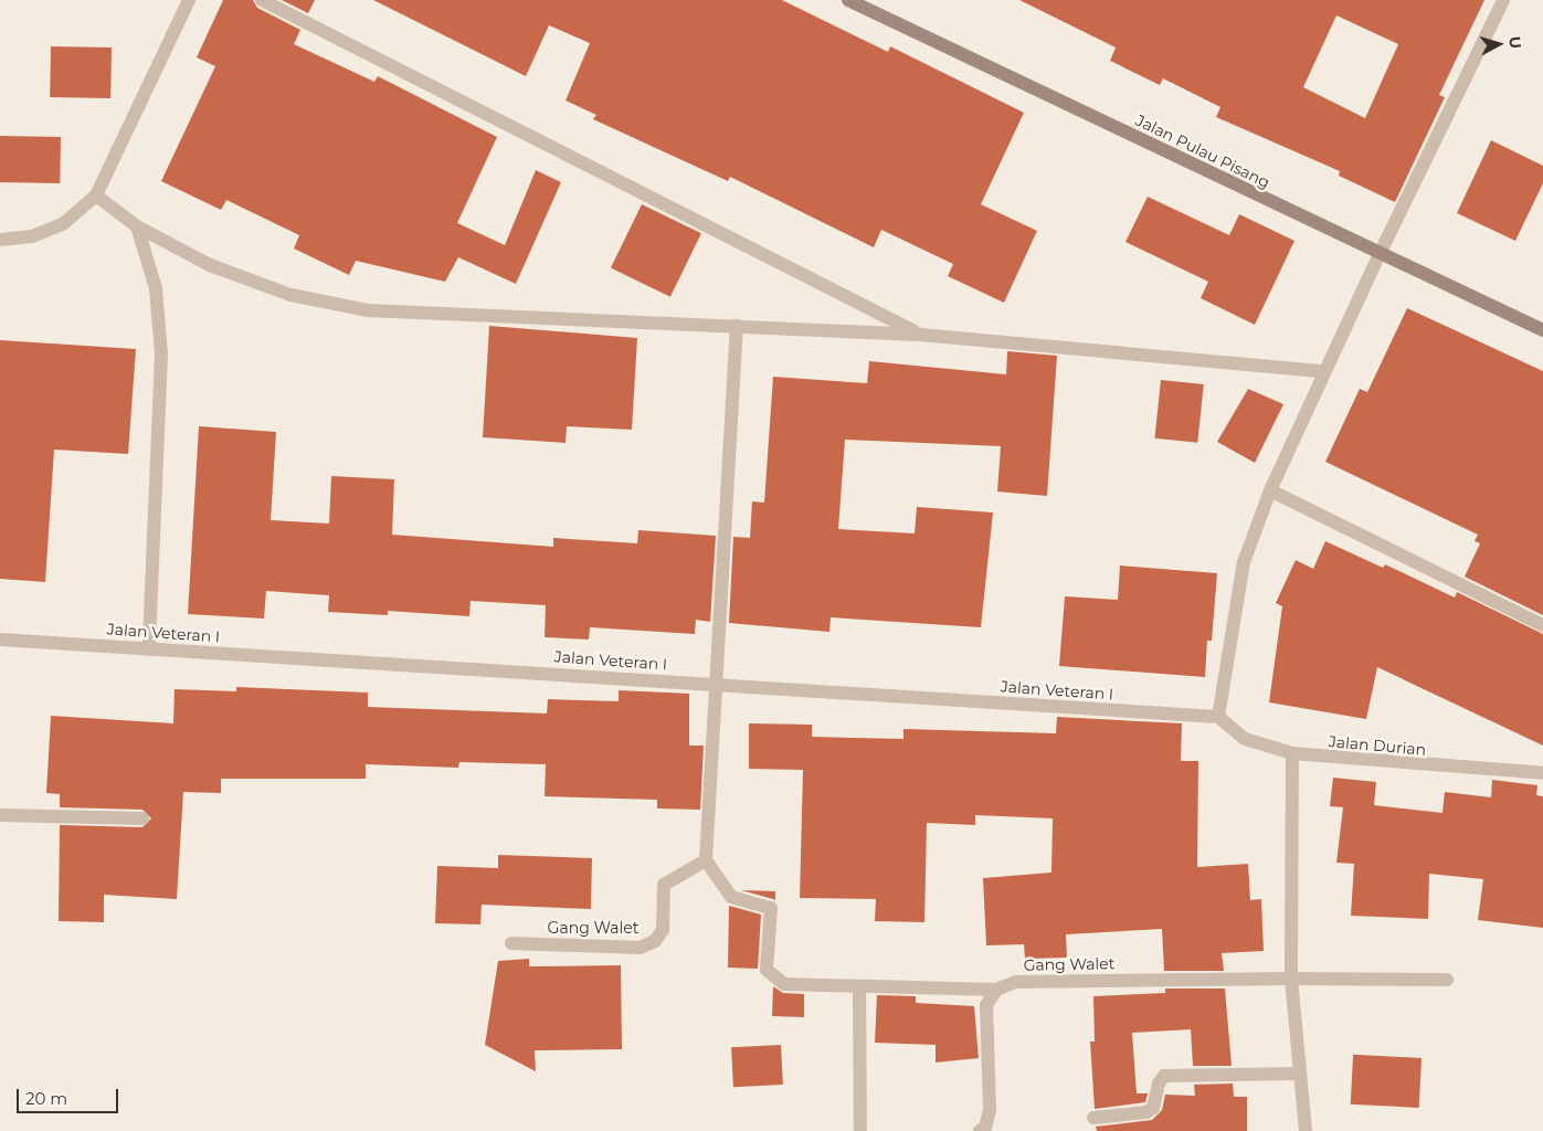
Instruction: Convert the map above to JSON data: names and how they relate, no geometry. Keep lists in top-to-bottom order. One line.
{"streets":{"street":["Jalan Pulau Pisang","Jalan Veteran I","Jalan Durian","Gang Walet"]},"crossings":[["Jalan Veteran I","Jalan Durian"]],"scale_bar":"20 m","north":"right"}
